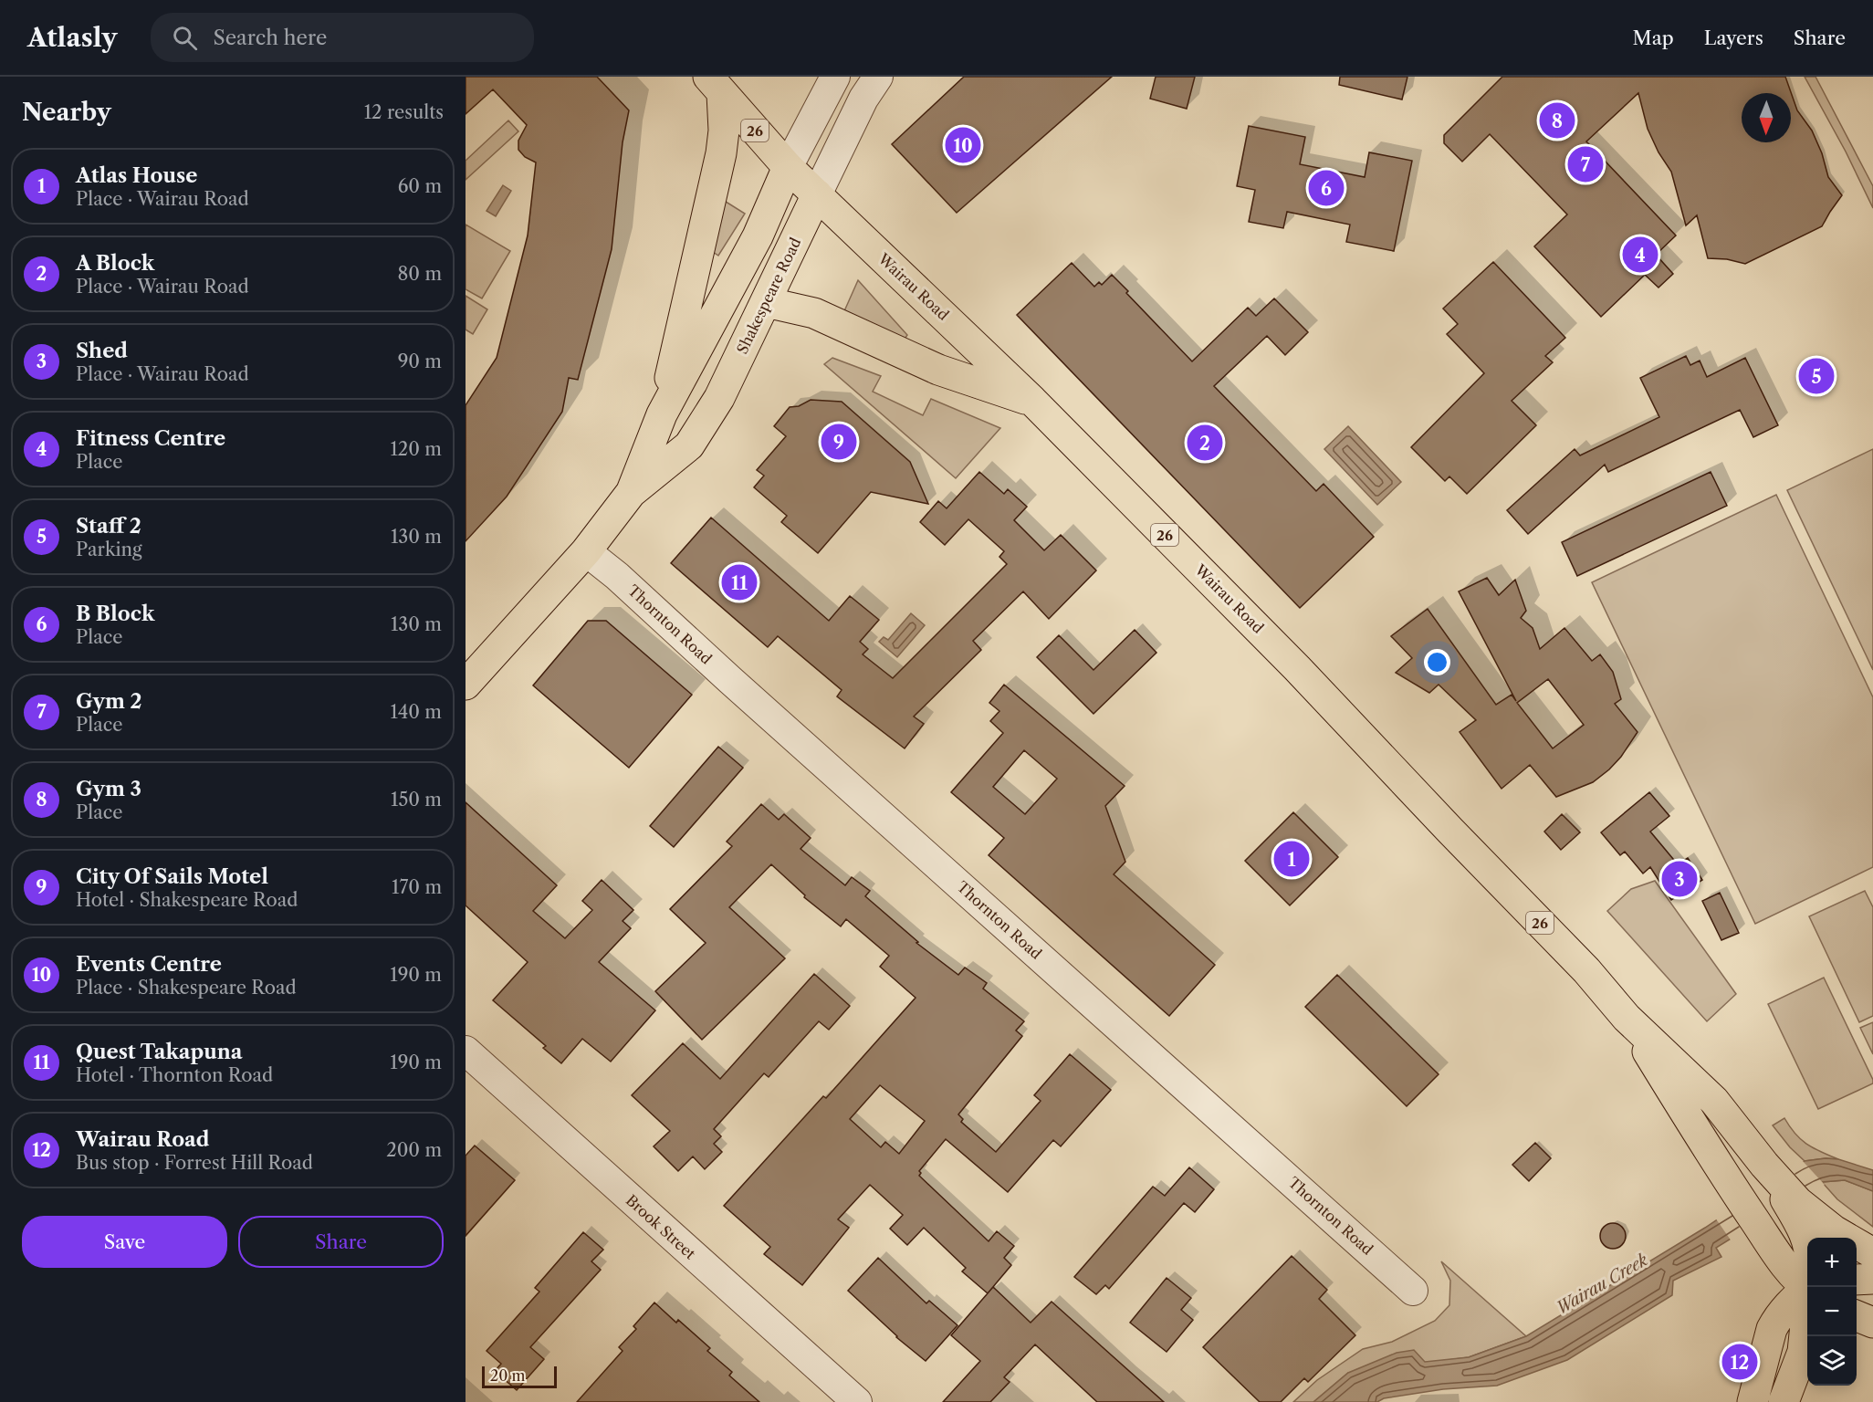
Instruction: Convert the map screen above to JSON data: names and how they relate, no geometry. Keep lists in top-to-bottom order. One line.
{"streets":{"main road":["26","Wairau Road","Shakespeare Road"],"street":["Thornton Road","Brook Street"]},"crossings":[["26","Wairau Road"],["26","Shakespeare Road"],["Wairau Road","Shakespeare Road"],["Shakespeare Road","Thornton Road"]],"water":["Wairau Creek"],"scale_bar":"20 m","north":"bottom","page":{"header":"Atlasly","search":"Search here","nav":["Map","Layers","Share"],"heading":["Nearby","12 results"],"pins":["8","10","7","6","4","5","9","2","11","1","3","12"],"list":[{"mark":"1","name":"Atlas House","note":"Place · Wairau Road","value":"60 m"},{"mark":"2","name":"A Block","note":"Place · Wairau Road","value":"80 m"},{"mark":"3","name":"Shed","note":"Place · Wairau Road","value":"90 m"},{"mark":"4","name":"Fitness Centre","note":"Place","value":"120 m"},{"mark":"5","name":"Staff 2","note":"Parking","value":"130 m"},{"mark":"6","name":"B Block","note":"Place","value":"130 m"},{"mark":"7","name":"Gym 2","note":"Place","value":"140 m"},{"mark":"8","name":"Gym 3","note":"Place","value":"150 m"},{"mark":"9","name":"City Of Sails Motel","note":"Hotel · Shakespeare Road","value":"170 m"},{"mark":"10","name":"Events Centre","note":"Place · Shakespeare Road","value":"190 m"},{"mark":"11","name":"Quest Takapuna","note":"Hotel · Thornton Road","value":"190 m"},{"mark":"12","name":"Wairau Road","note":"Bus stop · Forrest Hill Road","value":"200 m"}],"buttons":["Save","Share"],"map_buttons":["+","−"],"scale":"20 m"}}
